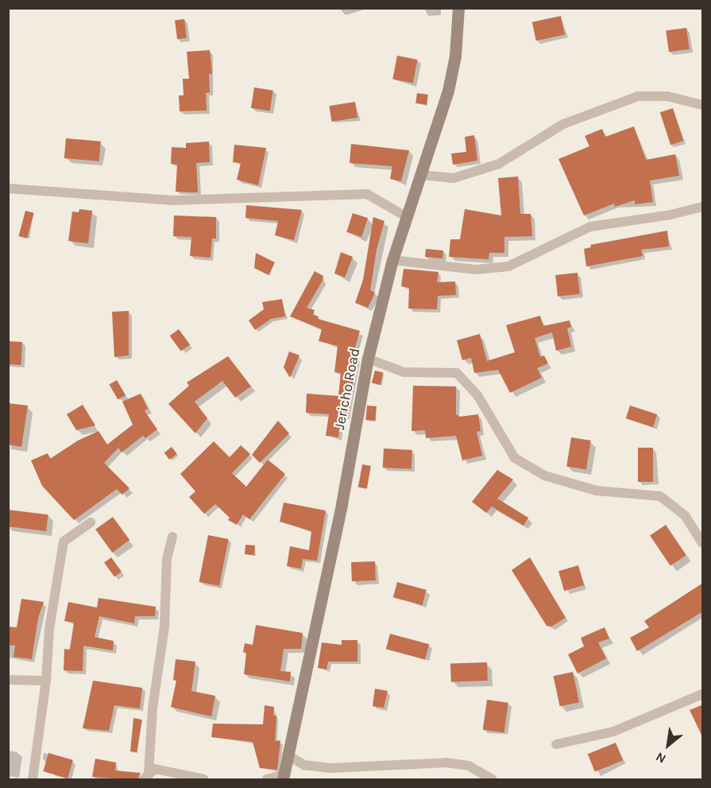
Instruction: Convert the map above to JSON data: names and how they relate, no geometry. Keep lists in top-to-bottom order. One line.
{"streets":{"street":["Jericho Road"]},"north":"bottom left"}
